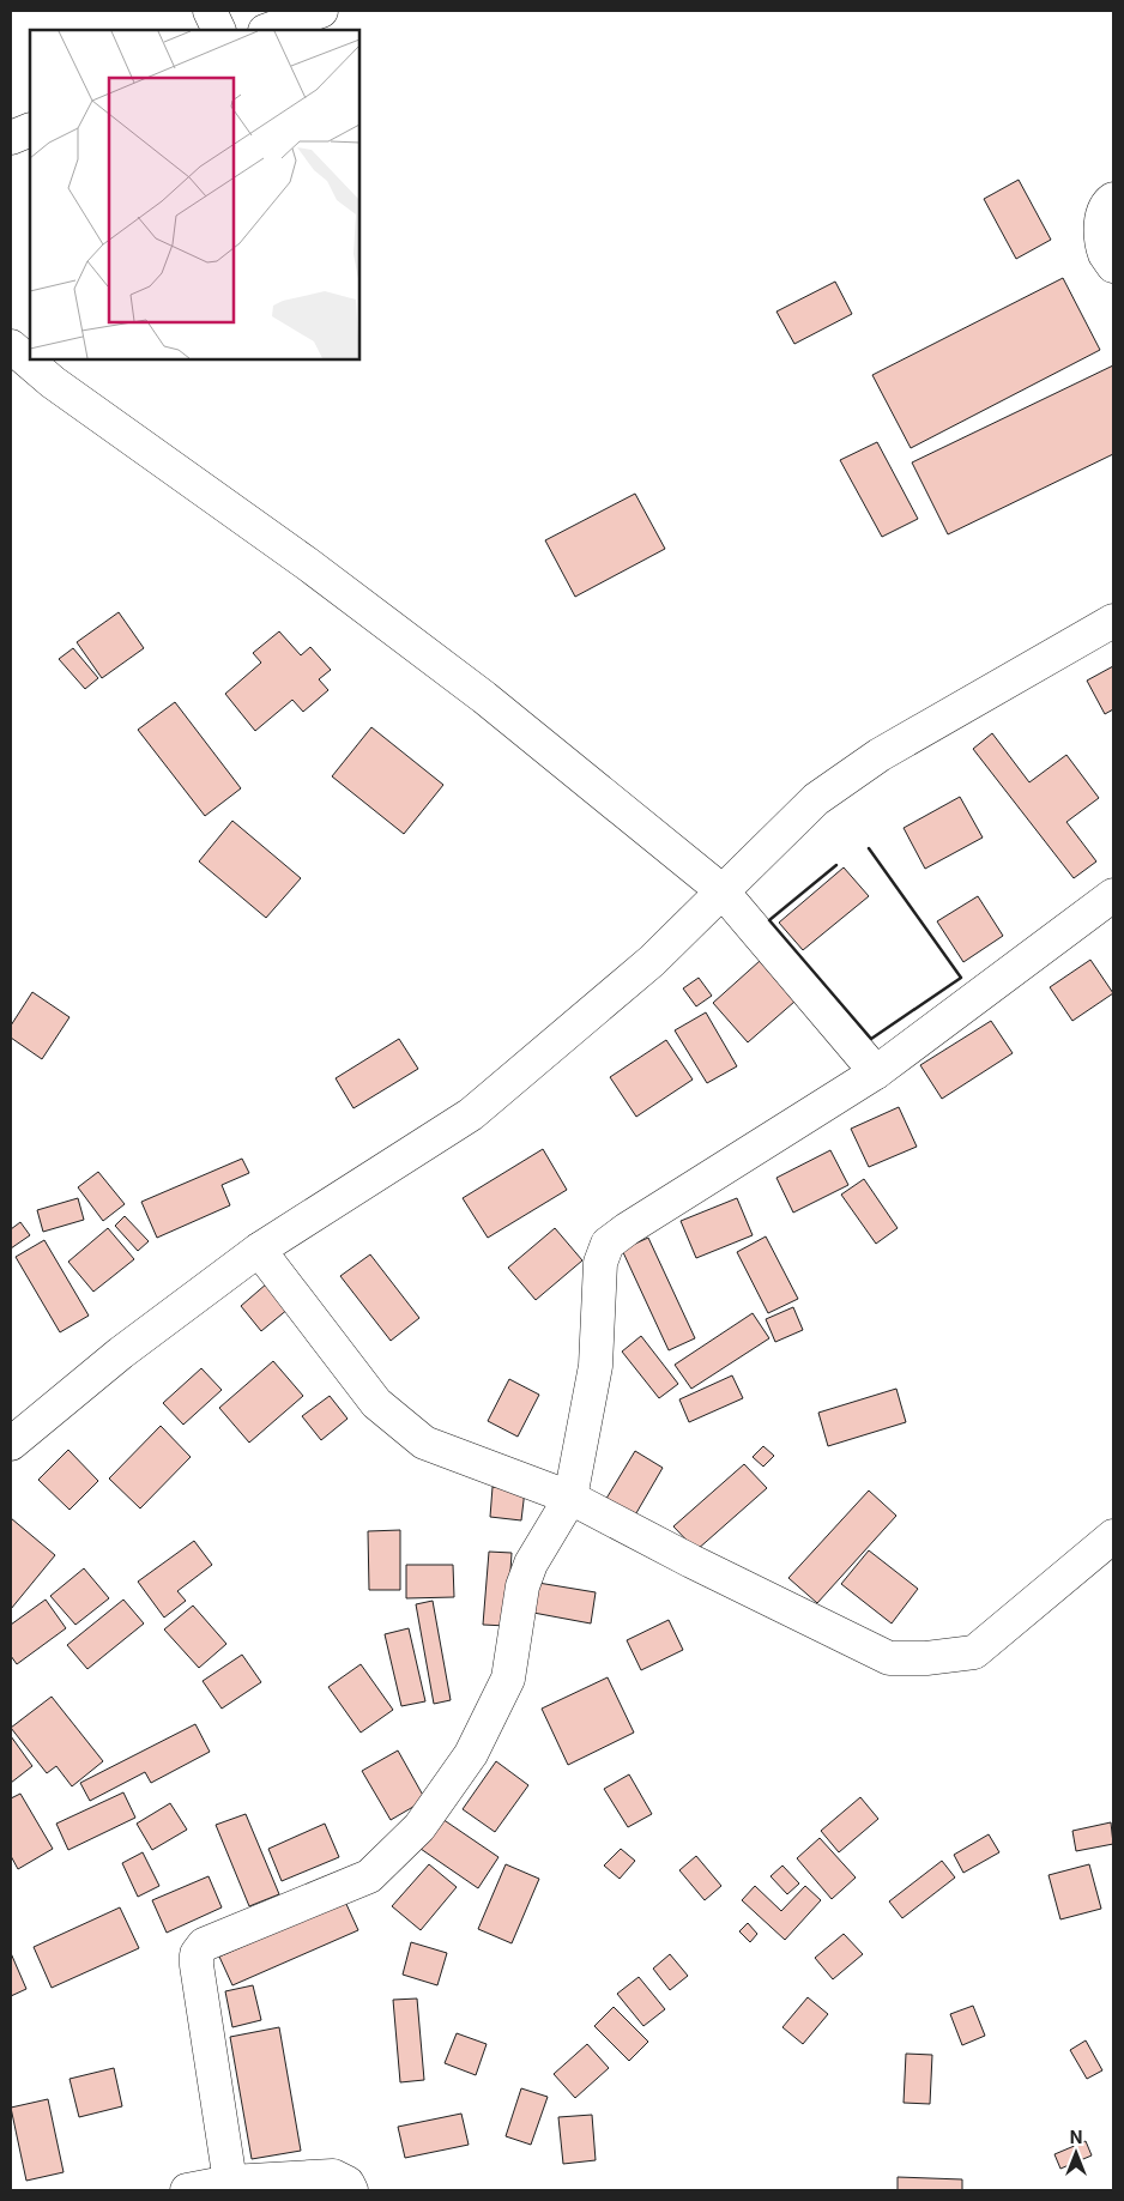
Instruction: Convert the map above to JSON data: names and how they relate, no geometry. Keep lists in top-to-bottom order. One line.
{"north":"top"}
